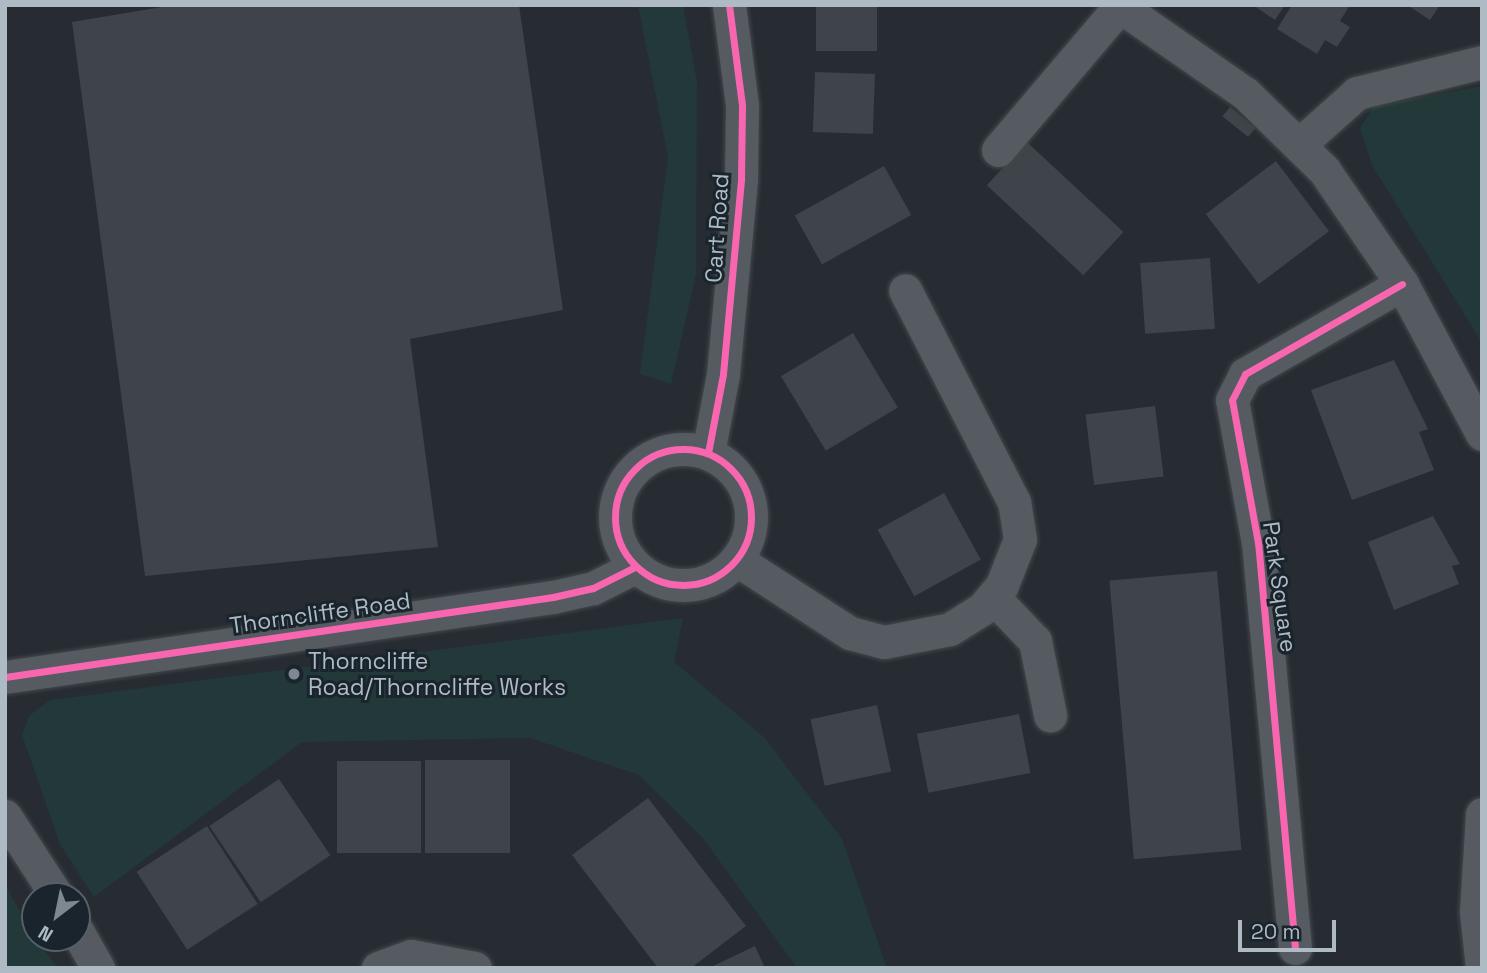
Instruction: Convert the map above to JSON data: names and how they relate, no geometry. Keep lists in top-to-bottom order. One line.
{"streets":{"street":["Cart Road","Park Square","Thorncliffe Road"]},"crossings":[["Cart Road","Thorncliffe Road"]],"places":["Thorncliffe Road/Thorncliffe Works"],"scale_bar":"20 m","north":"bottom left"}
